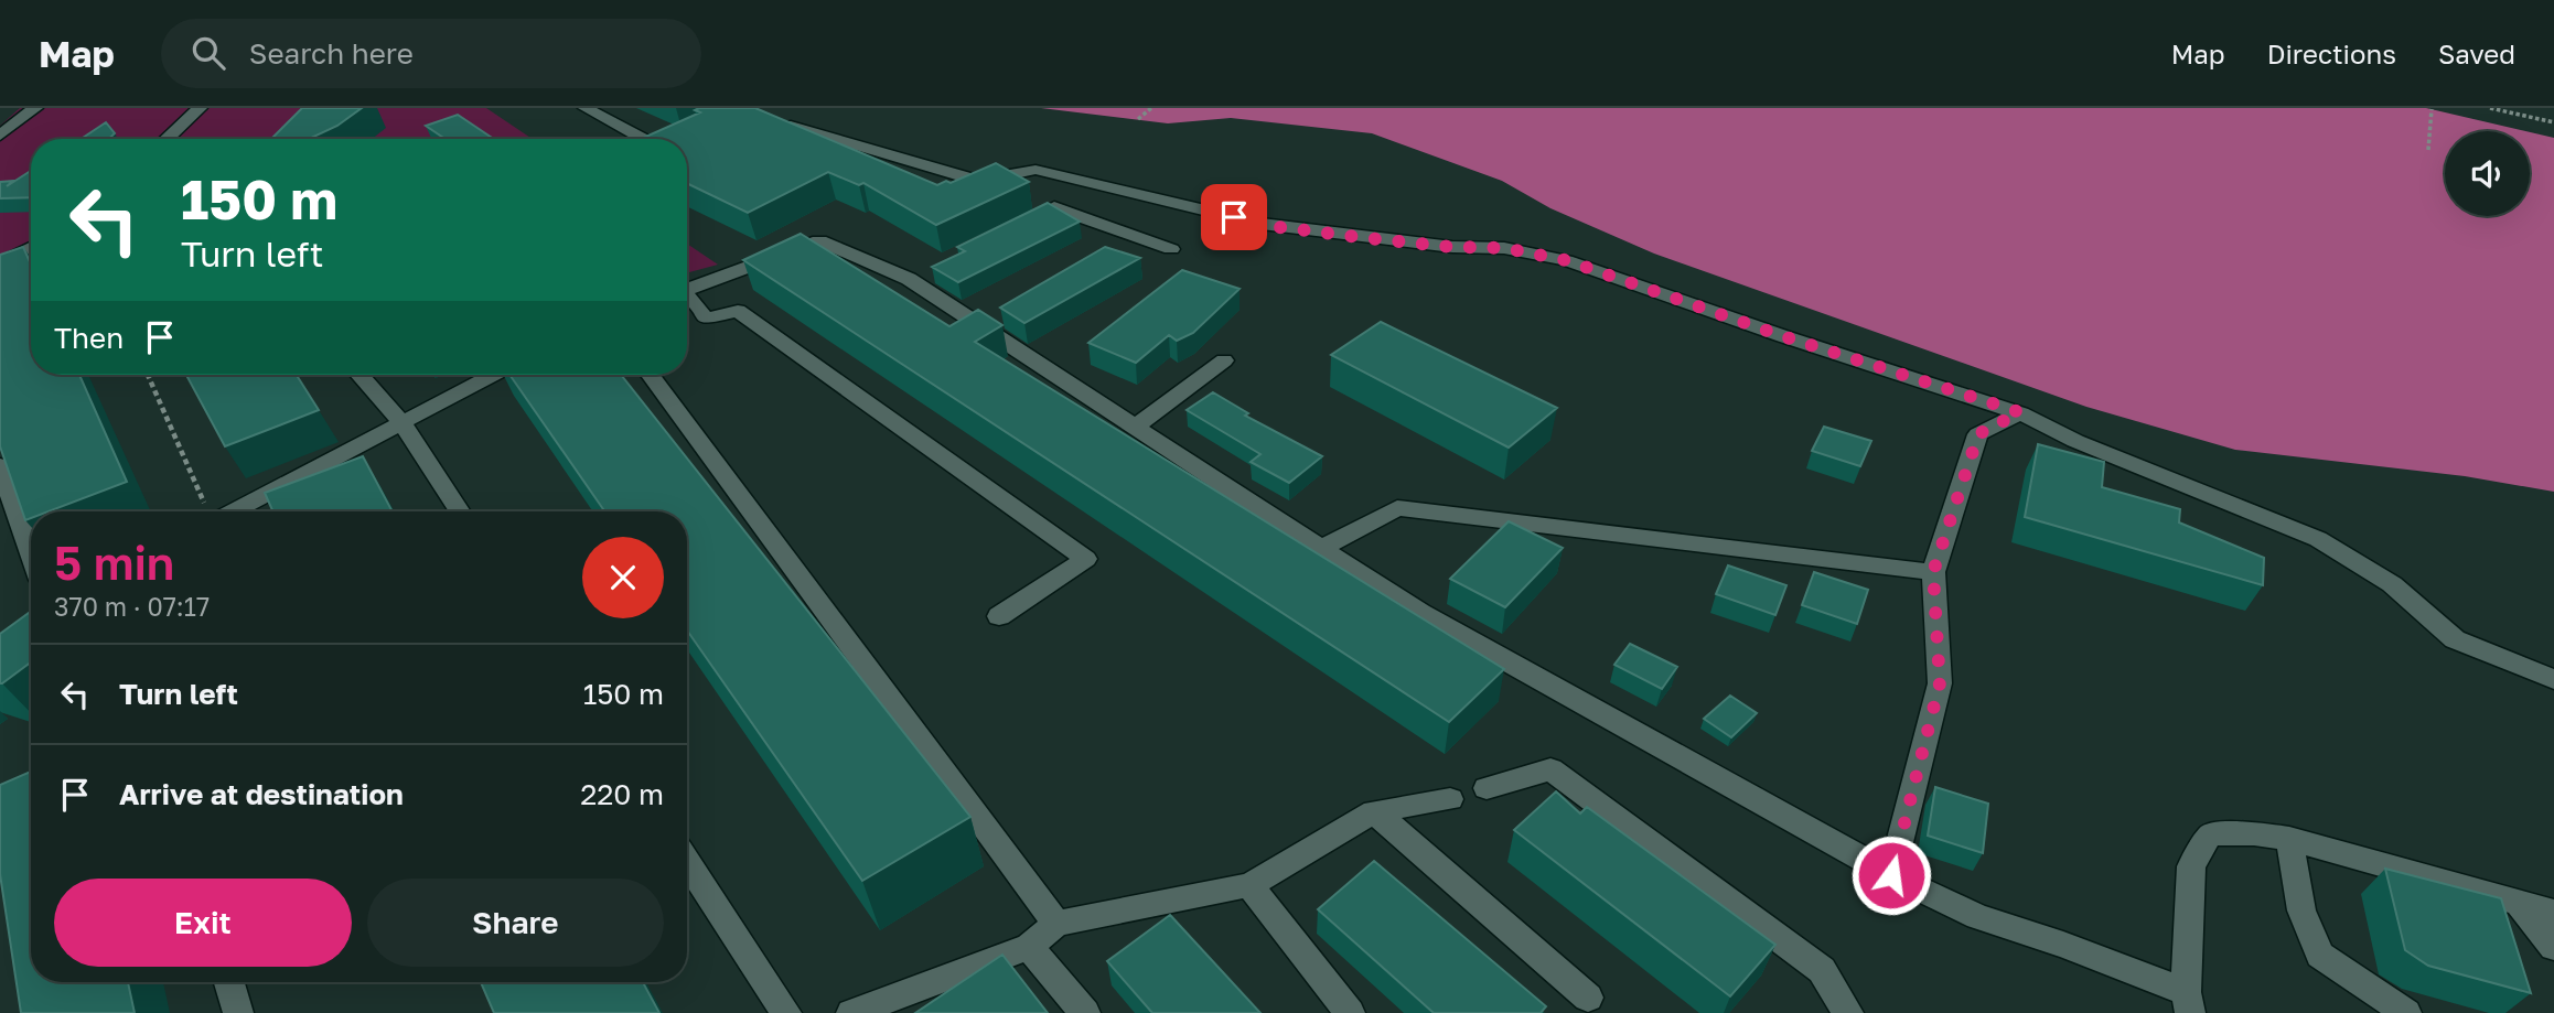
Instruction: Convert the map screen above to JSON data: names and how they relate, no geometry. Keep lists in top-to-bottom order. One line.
{"page":{"header":"Map","search":"Search here","nav":["Map","Directions","Saved"],"turn":["150 m","Turn left"],"then":"Then","heading":["5 min","370 m · 07:17"],"list":[{"name":"Turn left","value":"150 m"},{"name":"Arrive at destination","value":"220 m"}],"buttons":["Exit","Share"]}}
